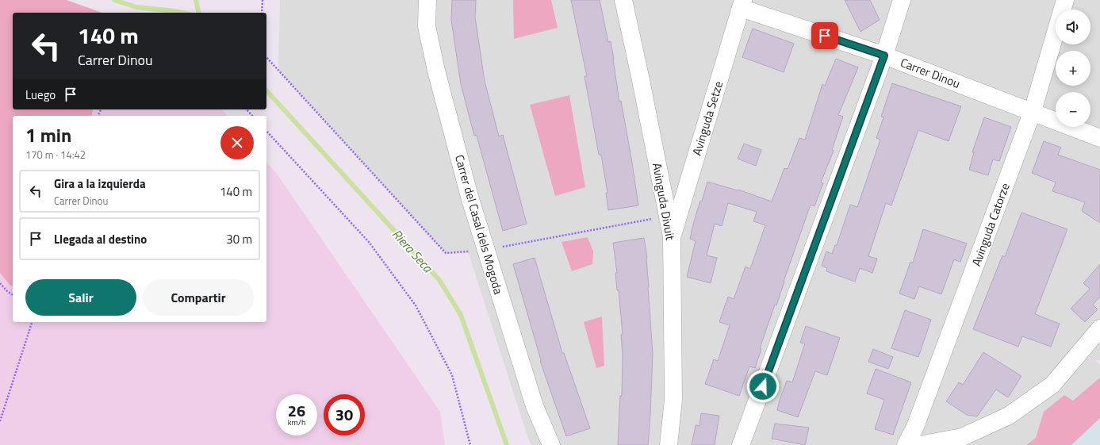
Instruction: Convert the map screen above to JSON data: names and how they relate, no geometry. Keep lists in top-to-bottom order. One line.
{"streets":{"street":["Carrer Dinou","Avinguda Setze","Avinguda Divuit","Carrer del Casal dels Mogoda","Avinguda Catorze"]},"crossings":[["Carrer Dinou","Avinguda Setze"],["Carrer Dinou","Avinguda Catorze"],["Avinguda Setze","Avinguda Divuit"]],"water":["Riera Seca"],"page":{"map_buttons":["+","−"],"turn":["140 m","Carrer Dinou"],"then":"Luego","heading":["1 min","170 m · 14:42"],"list":[{"name":"Gira a la izquierda","note":"Carrer Dinou","value":"140 m"},{"name":"Llegada al destino","value":"30 m"}],"buttons":["Salir","Compartir"],"speed":"26 km/h","limit":"30"}}
